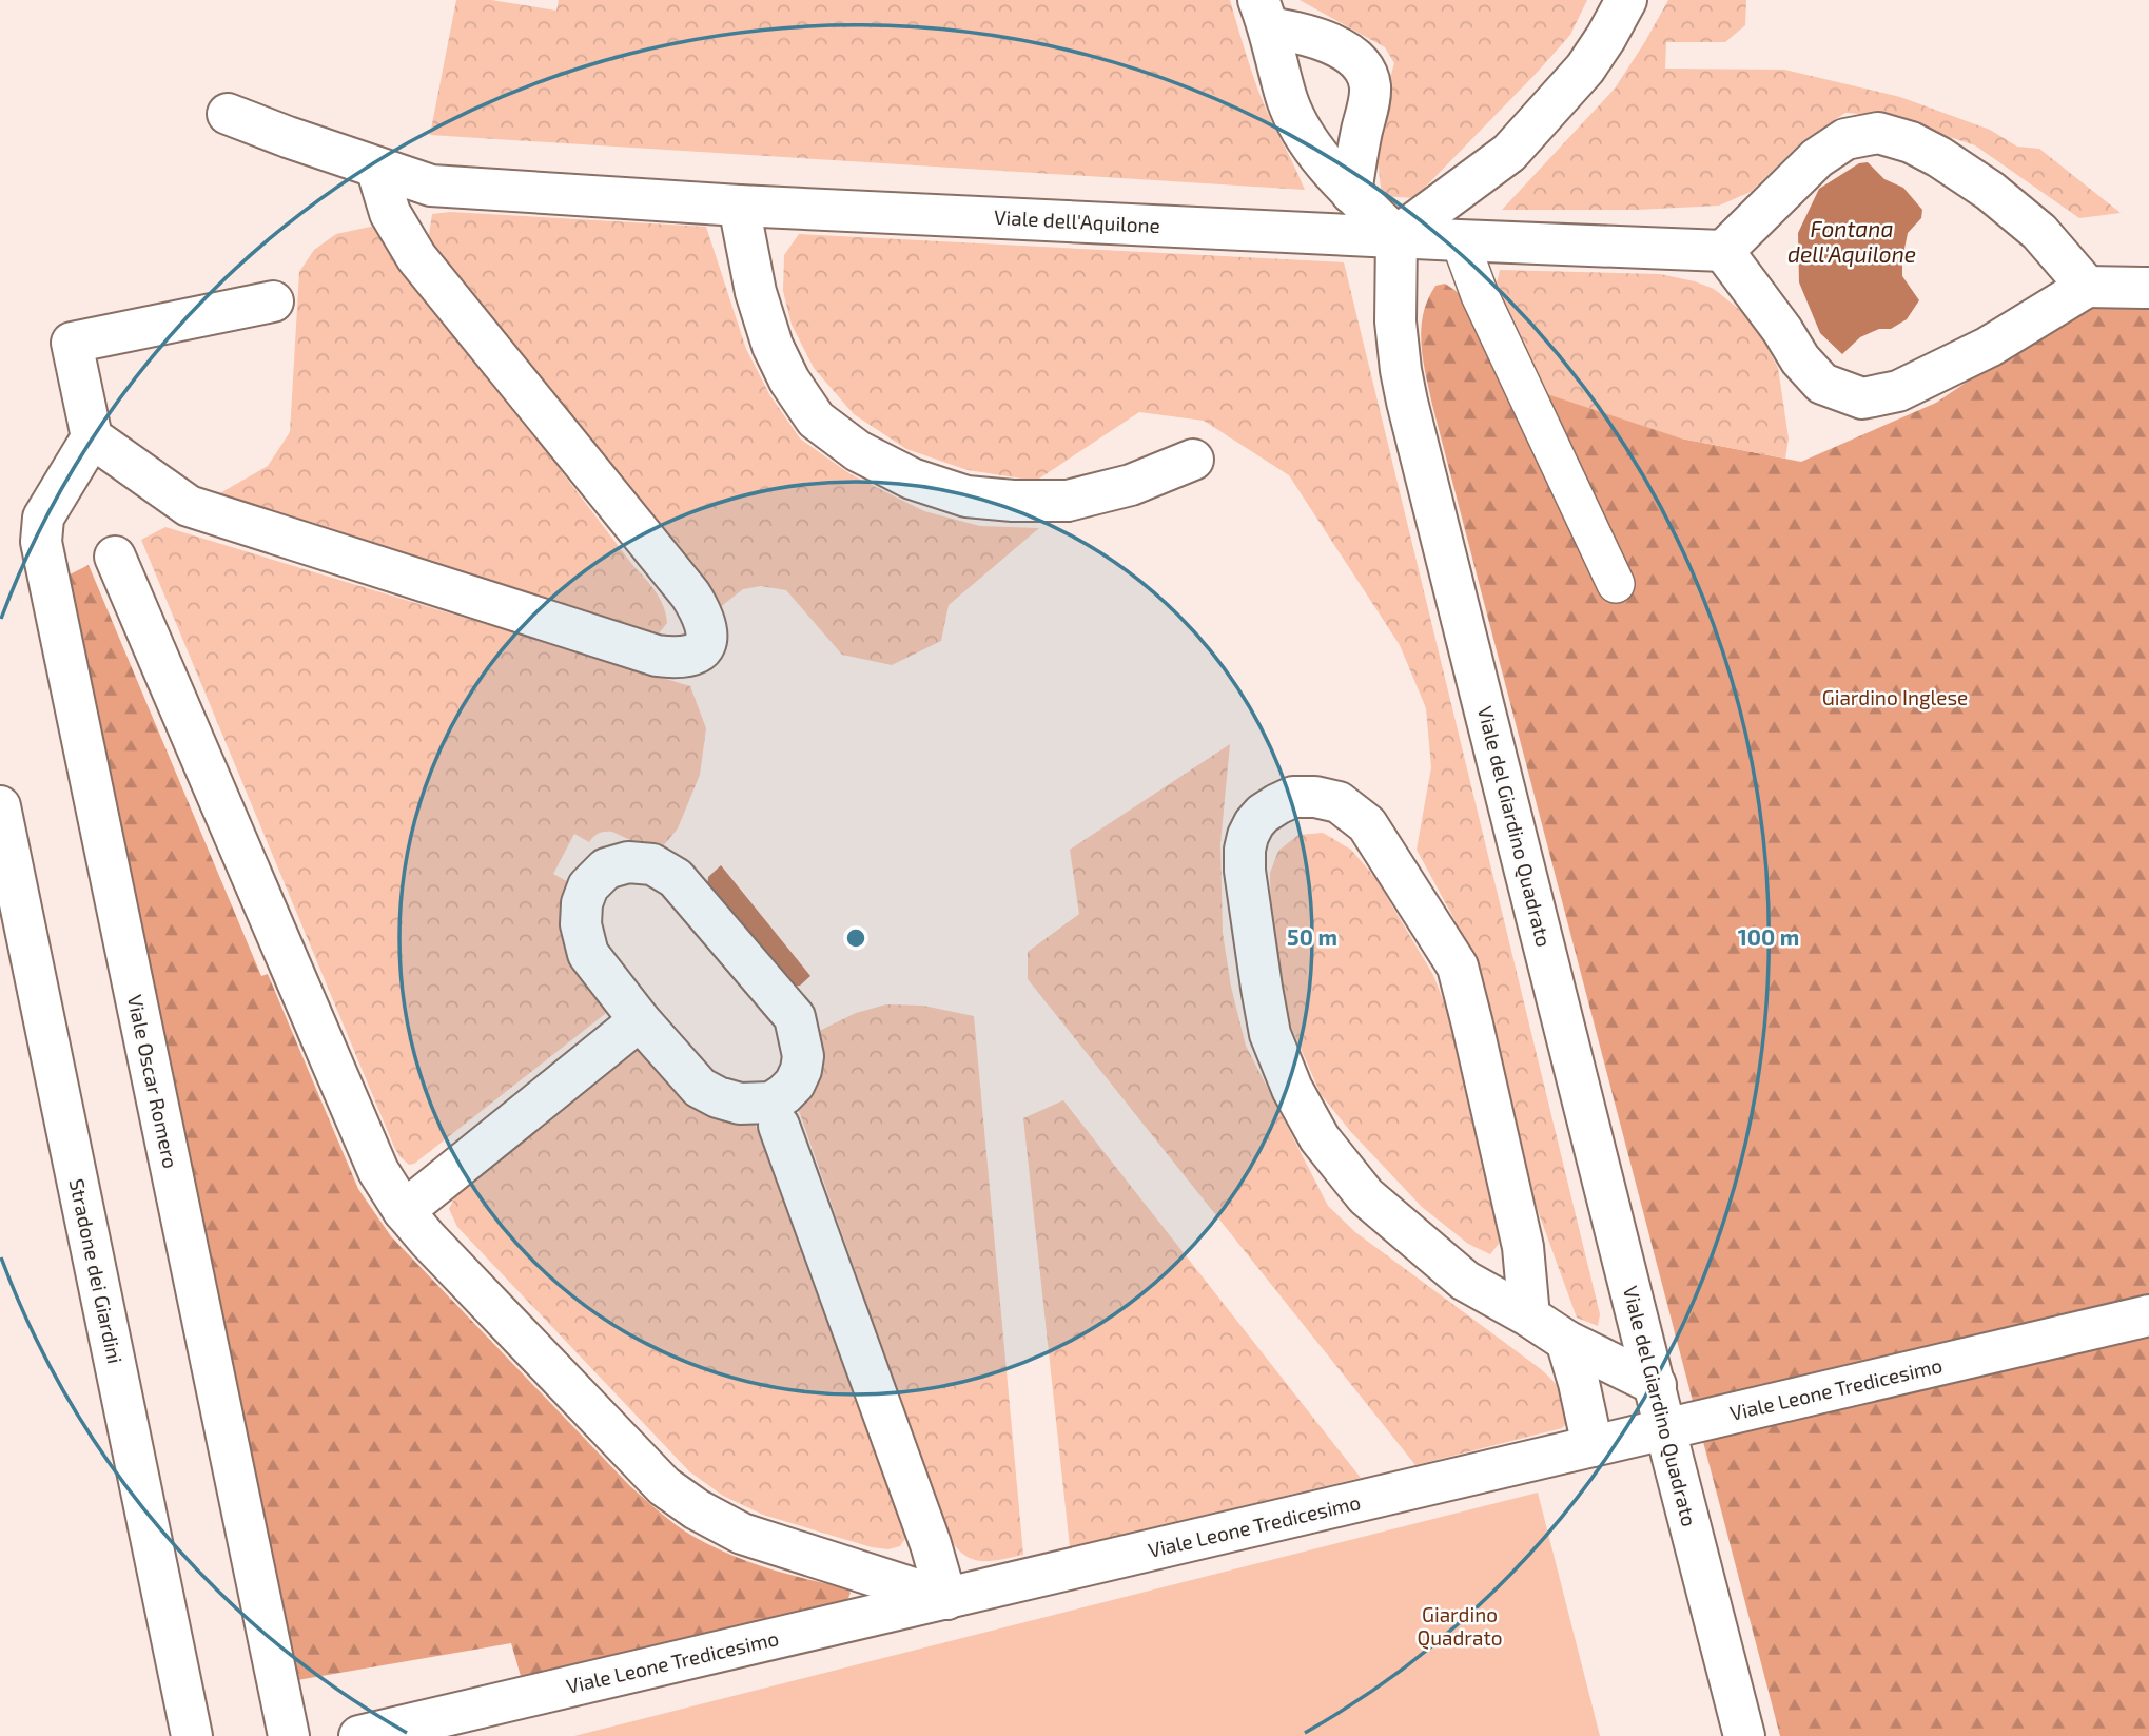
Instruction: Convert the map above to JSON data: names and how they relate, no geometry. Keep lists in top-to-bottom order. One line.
{"streets":{"street":["Viale dell'Aquilone","Viale del Giardino Quadrato","Viale Oscar Romero","Stradone dei Giardini","Viale Leone Tredicesimo"]},"crossings":[["Viale dell'Aquilone","Viale del Giardino Quadrato"],["Viale del Giardino Quadrato","Viale Leone Tredicesimo"]],"water":["Fontana dell'Aquilone"],"parks":["Giardino Inglese","Giardino Quadrato"],"rings":["50 m","100 m"]}
